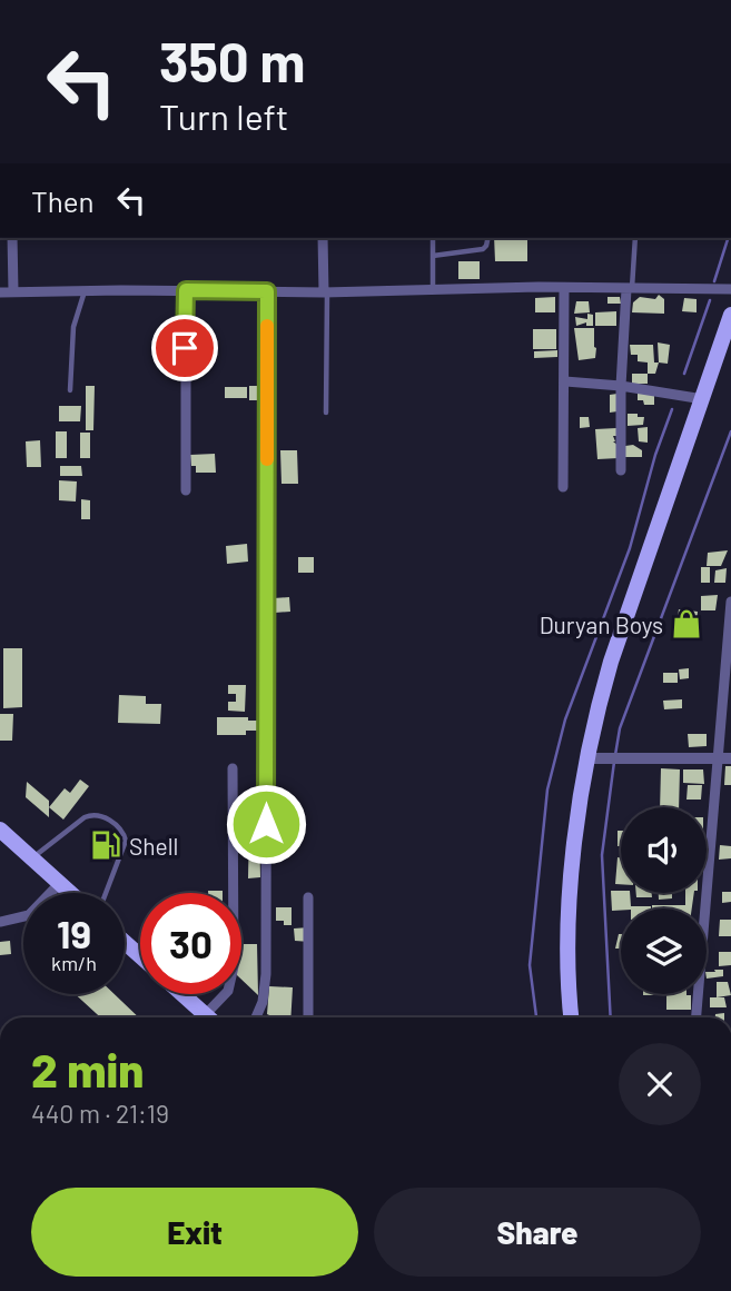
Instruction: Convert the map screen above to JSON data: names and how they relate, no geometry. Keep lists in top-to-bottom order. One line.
{"places":{"shop":["Duryan Boys"],"fuel station":["Shell"]},"page":{"turn":["350 m","Turn left"],"then":"Then","speed":"19 km/h","limit":"30","heading":["2 min","440 m · 21:19"],"buttons":["Exit","Share"]}}
